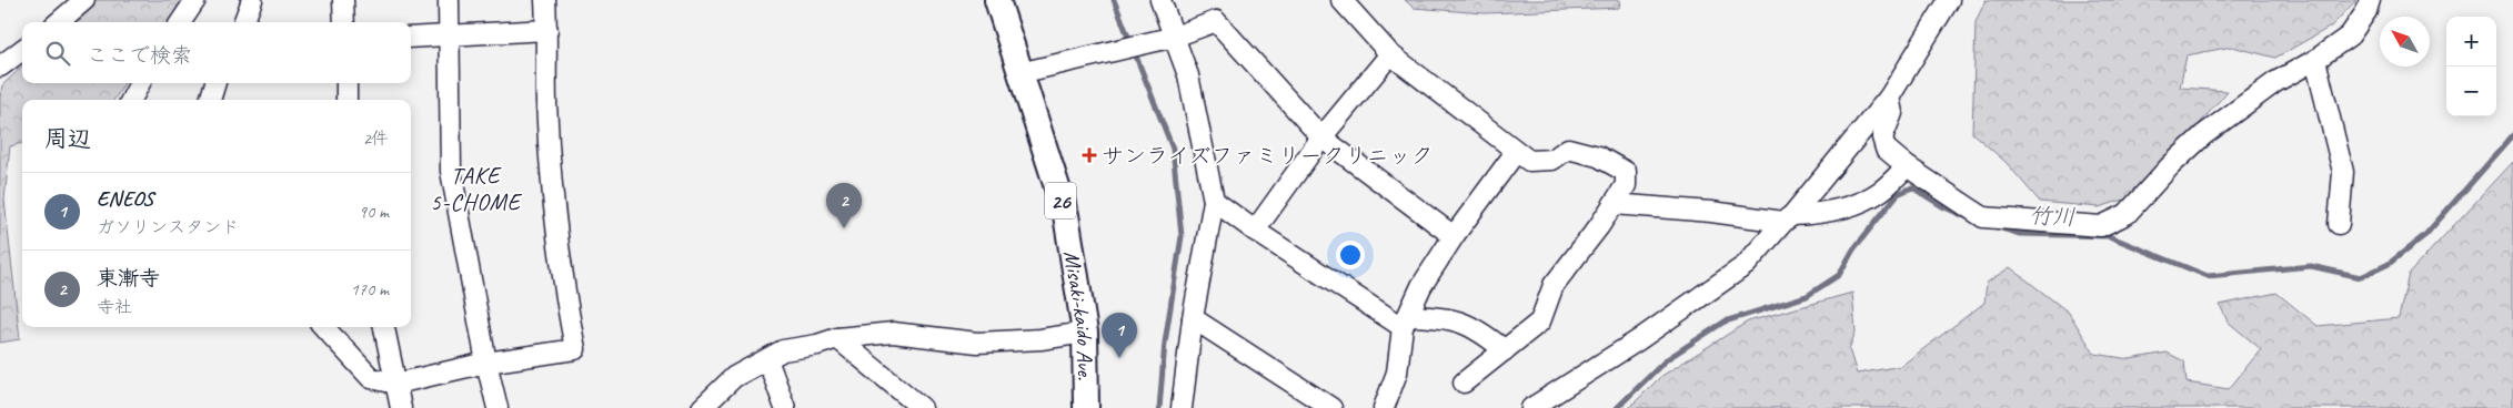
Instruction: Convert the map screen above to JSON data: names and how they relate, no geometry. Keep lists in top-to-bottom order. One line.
{"streets":{"main road":["26","Misaki-kaido Ave."]},"districts":["TAKE 5-CHOME"],"water":["竹川"],"places":{"health":["サンライズファミリークリニック"]},"north":"top left","page":{"map_buttons":["+","−"],"search":"ここで検索","heading":["周辺","2件"],"list":[{"mark":"1","name":"ENEOS","note":"ガソリンスタンド","value":"90 m"},{"mark":"2","name":"東漸寺","note":"寺社","value":"170 m"}],"pins":["2","1"]}}
